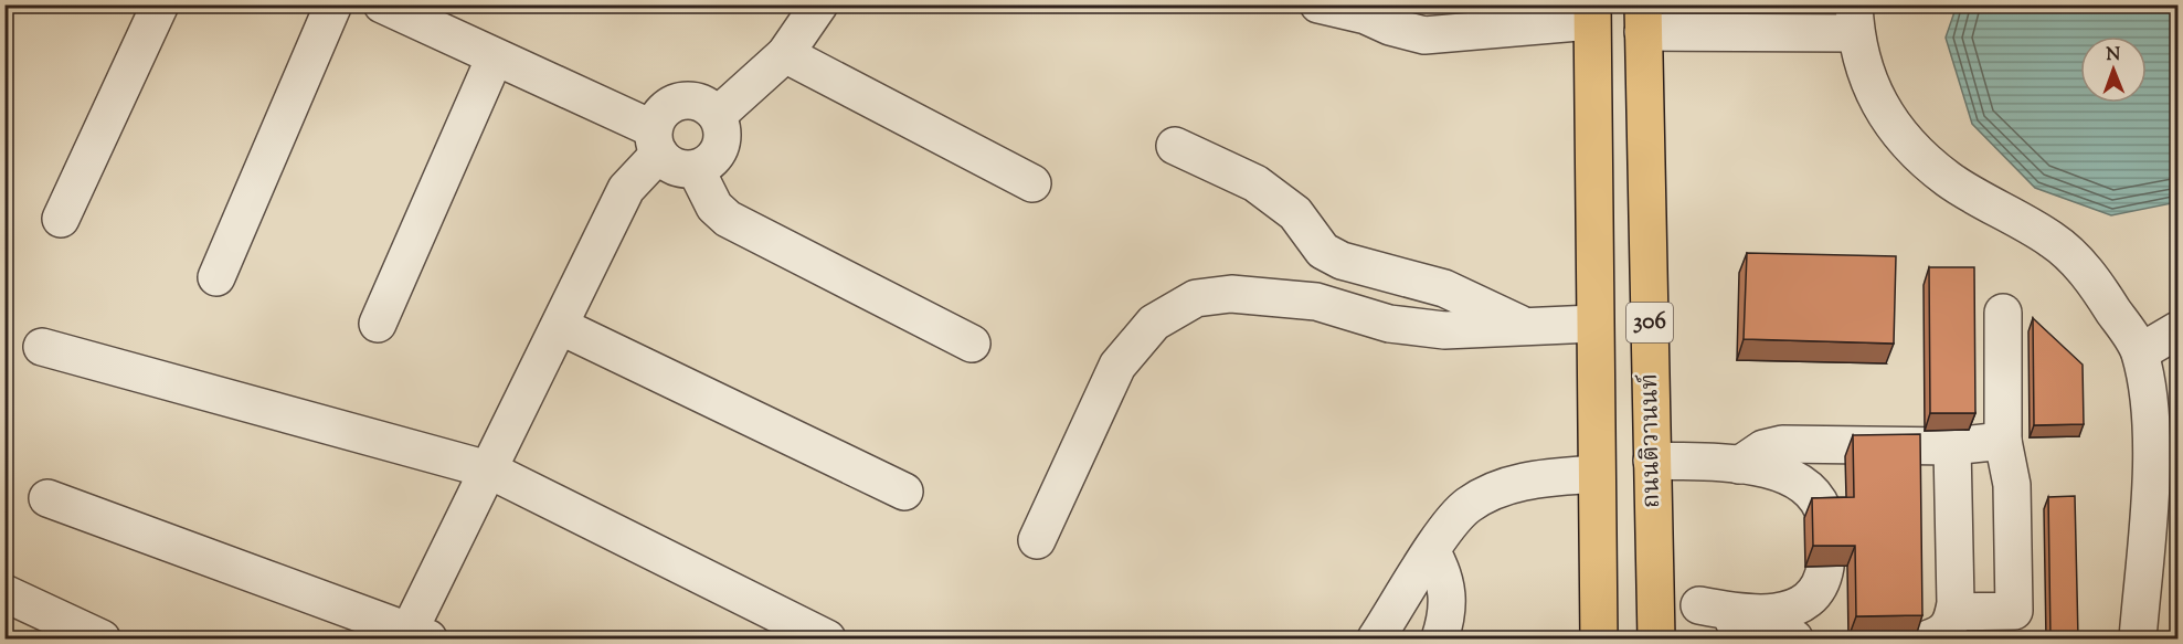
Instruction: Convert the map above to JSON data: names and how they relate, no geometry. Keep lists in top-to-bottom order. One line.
{"streets":{"main road":["306","ถนนติวานนท์"]},"north":"top"}
